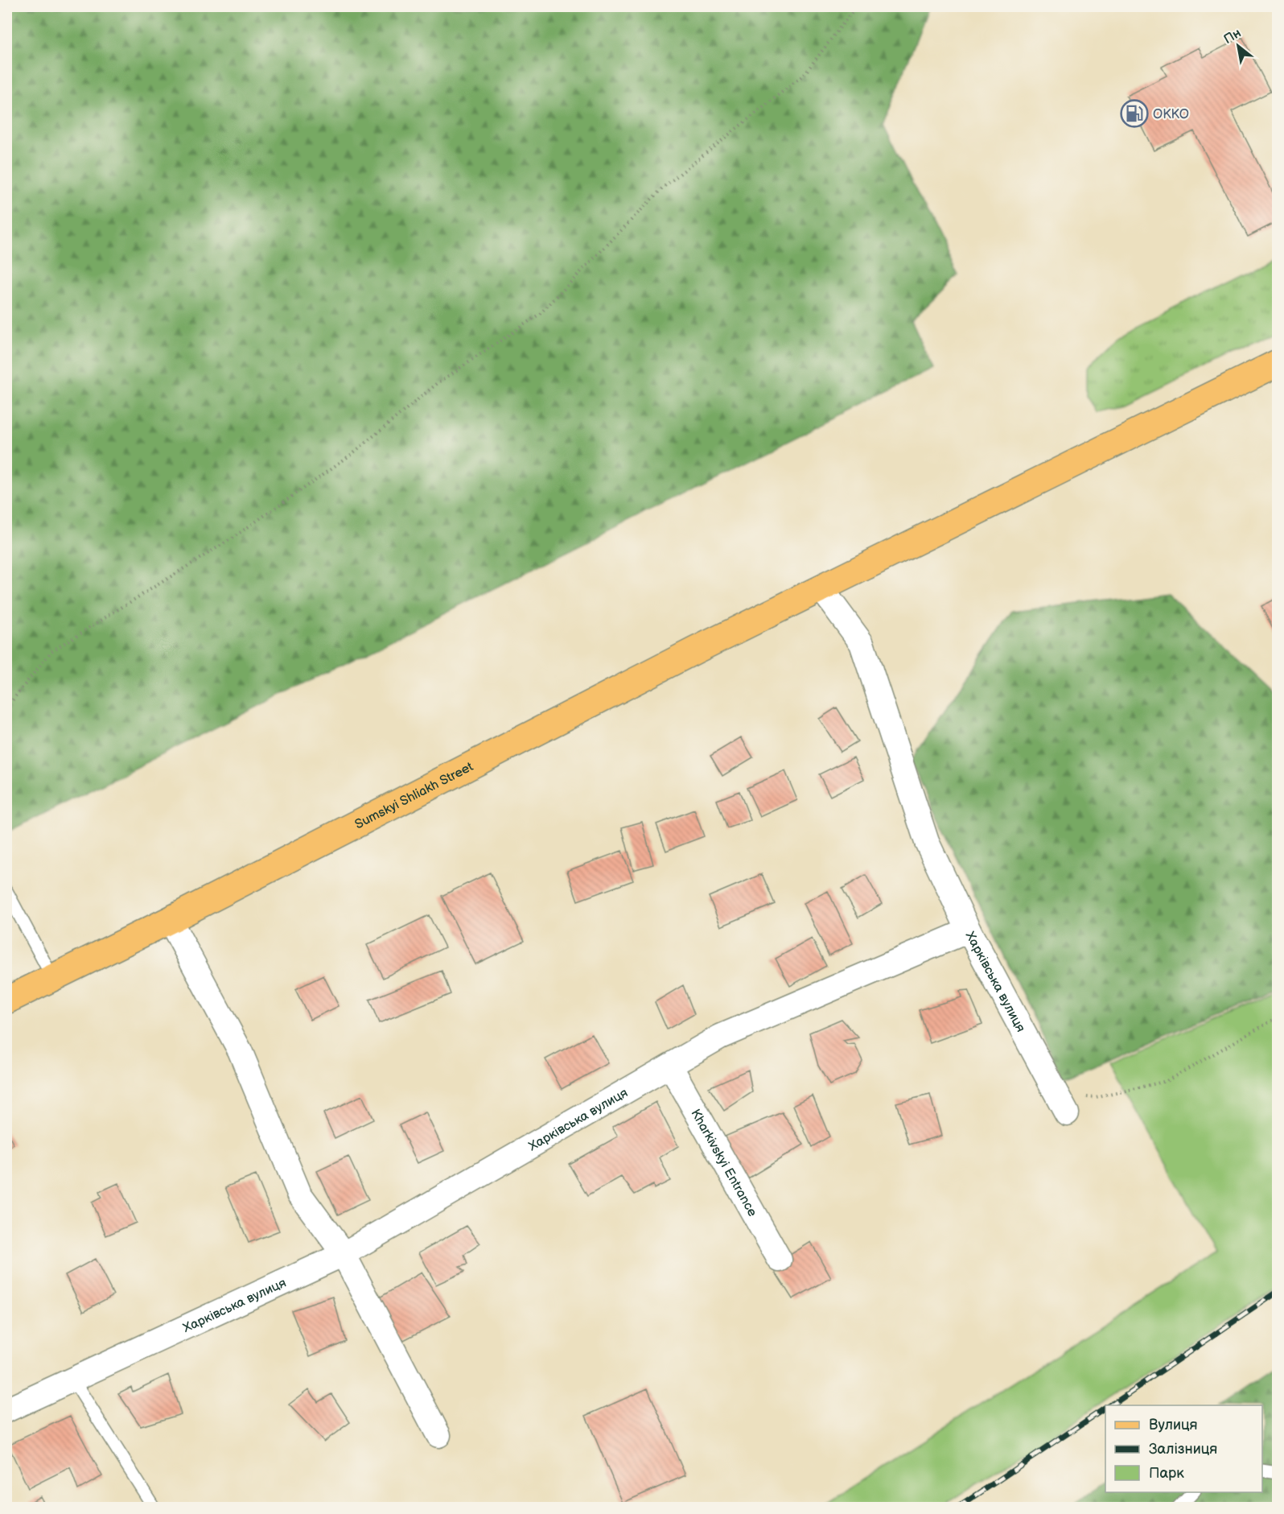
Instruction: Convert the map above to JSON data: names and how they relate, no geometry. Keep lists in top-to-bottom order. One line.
{"streets":{"main road":["Sumskyi Shliakh Street"],"street":["Харківська вулиця","Kharkivskyi Entrance"]},"crossings":[["Харківська вулиця","Kharkivskyi Entrance"]],"places":{"fuel station":["OKKO"]},"legend":["Вулиця","Залізниця","Парк"],"north":"top left"}
